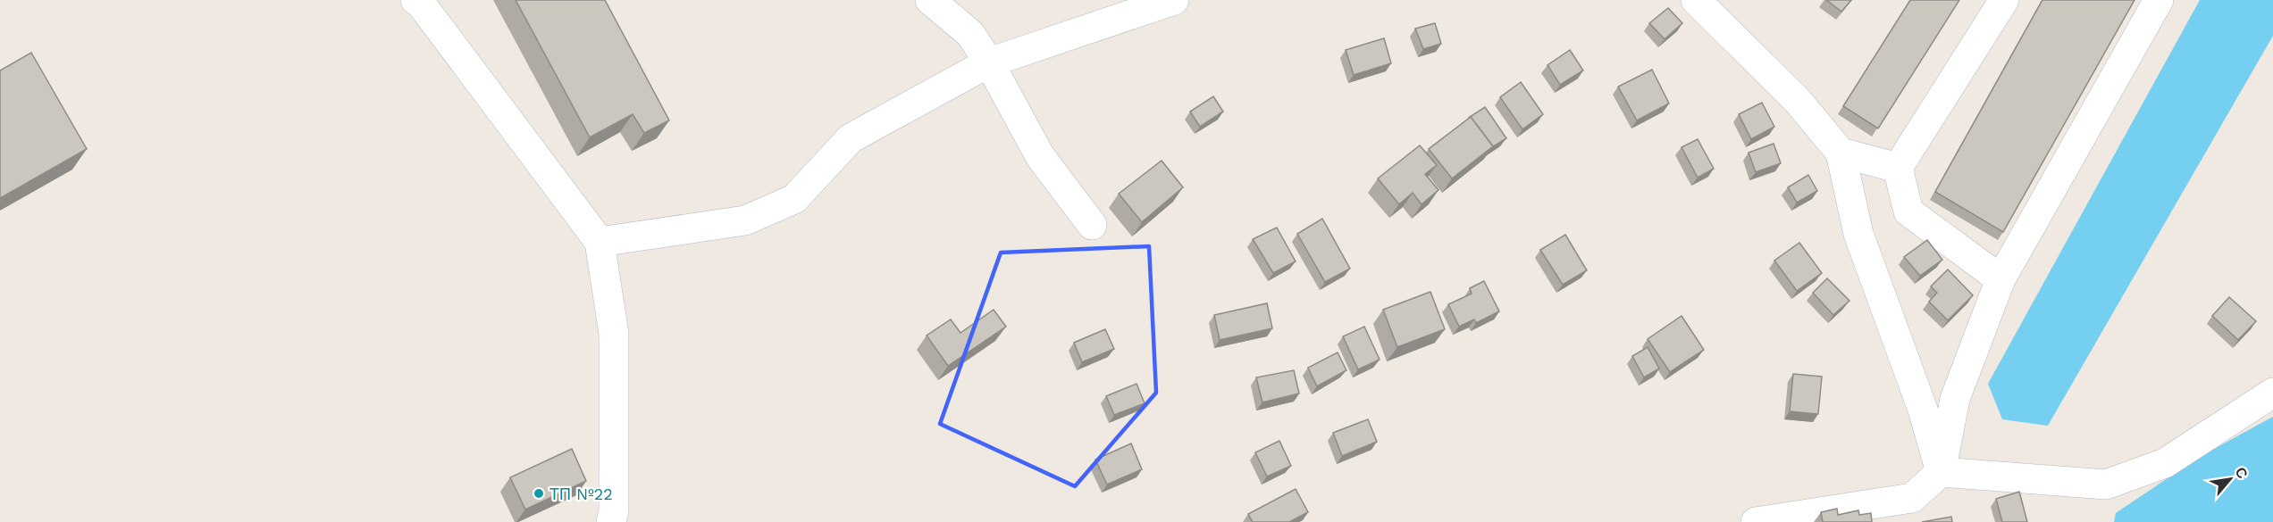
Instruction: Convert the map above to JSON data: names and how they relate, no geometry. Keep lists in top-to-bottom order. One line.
{"places":["ТП №22"],"north":"top right"}
